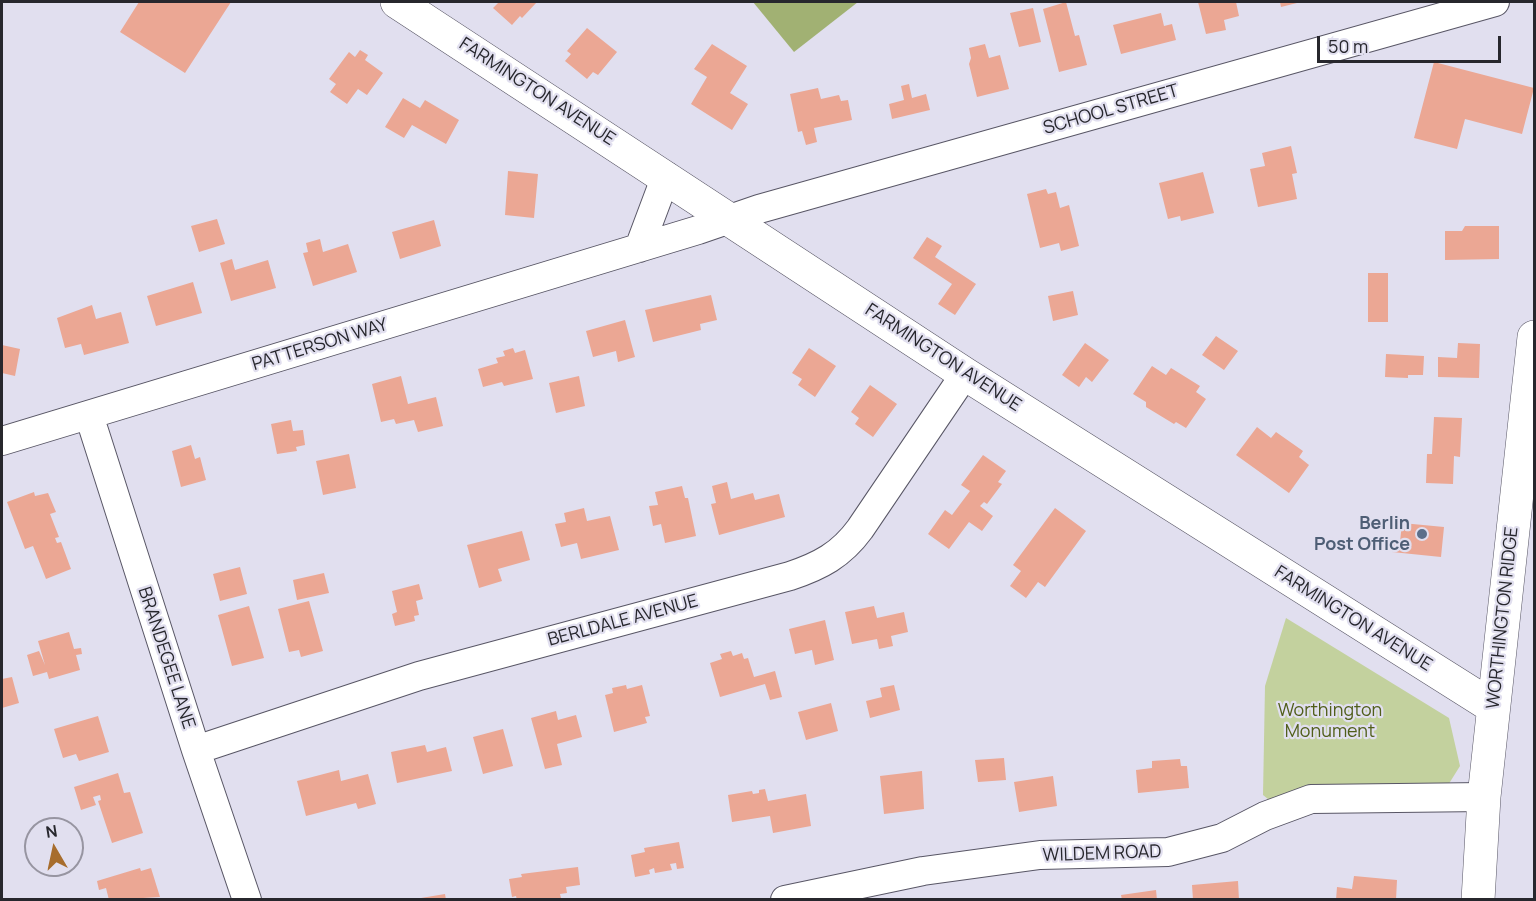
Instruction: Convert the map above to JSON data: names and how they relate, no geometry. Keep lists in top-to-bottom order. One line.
{"streets":{"street":["FARMINGTON AVENUE","SCHOOL STREET","PATTERSON WAY","WORTHINGTON RIDGE","BERLDALE AVENUE","BRANDEGEE LANE","WILDEM ROAD"]},"crossings":[["FARMINGTON AVENUE","SCHOOL STREET"],["FARMINGTON AVENUE","PATTERSON WAY"],["FARMINGTON AVENUE","WORTHINGTON RIDGE"],["FARMINGTON AVENUE","BERLDALE AVENUE"],["SCHOOL STREET","PATTERSON WAY"],["PATTERSON WAY","BRANDEGEE LANE"],["WORTHINGTON RIDGE","WILDEM ROAD"],["BERLDALE AVENUE","BRANDEGEE LANE"]],"parks":["Worthington Monument"],"places":["Berlin Post Office"],"scale_bar":"50 m","north":"top"}
